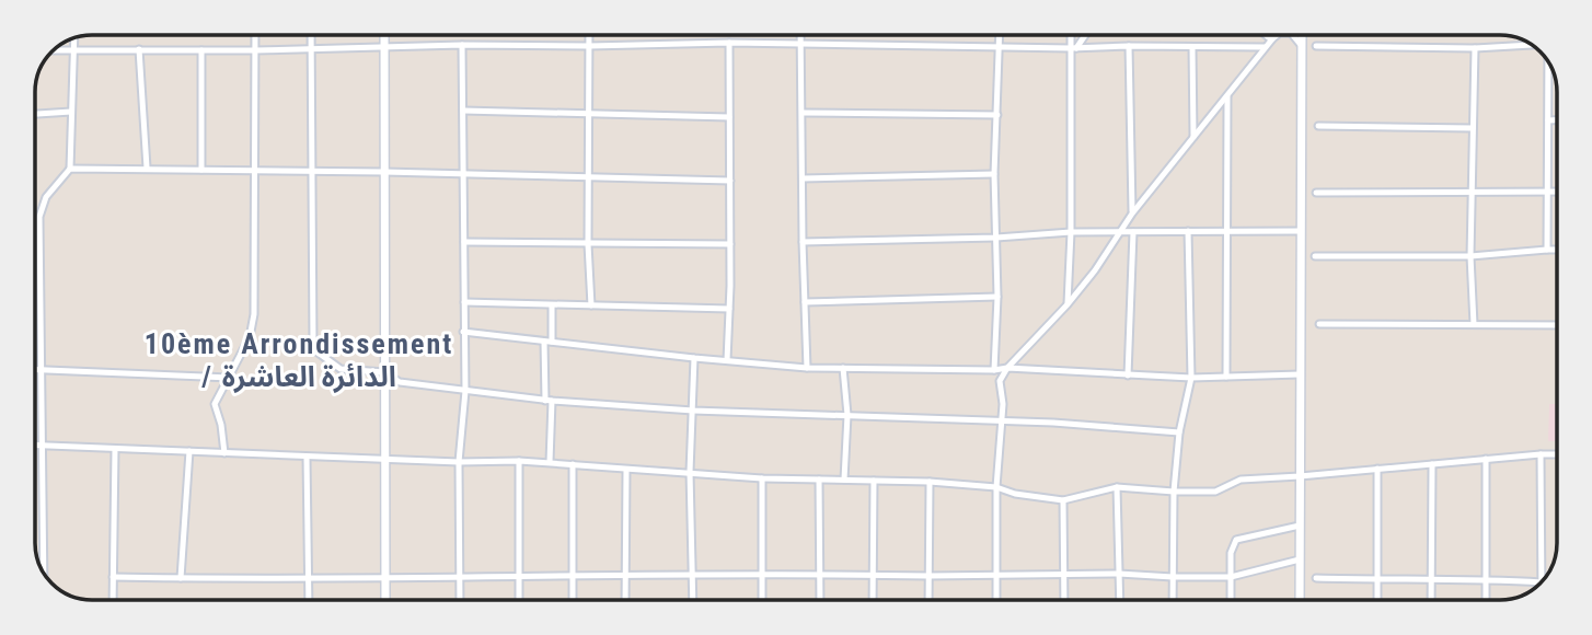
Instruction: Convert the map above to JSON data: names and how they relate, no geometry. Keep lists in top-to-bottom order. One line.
{"districts":["10ème Arrondissement / الدائرة العاشرة"]}
